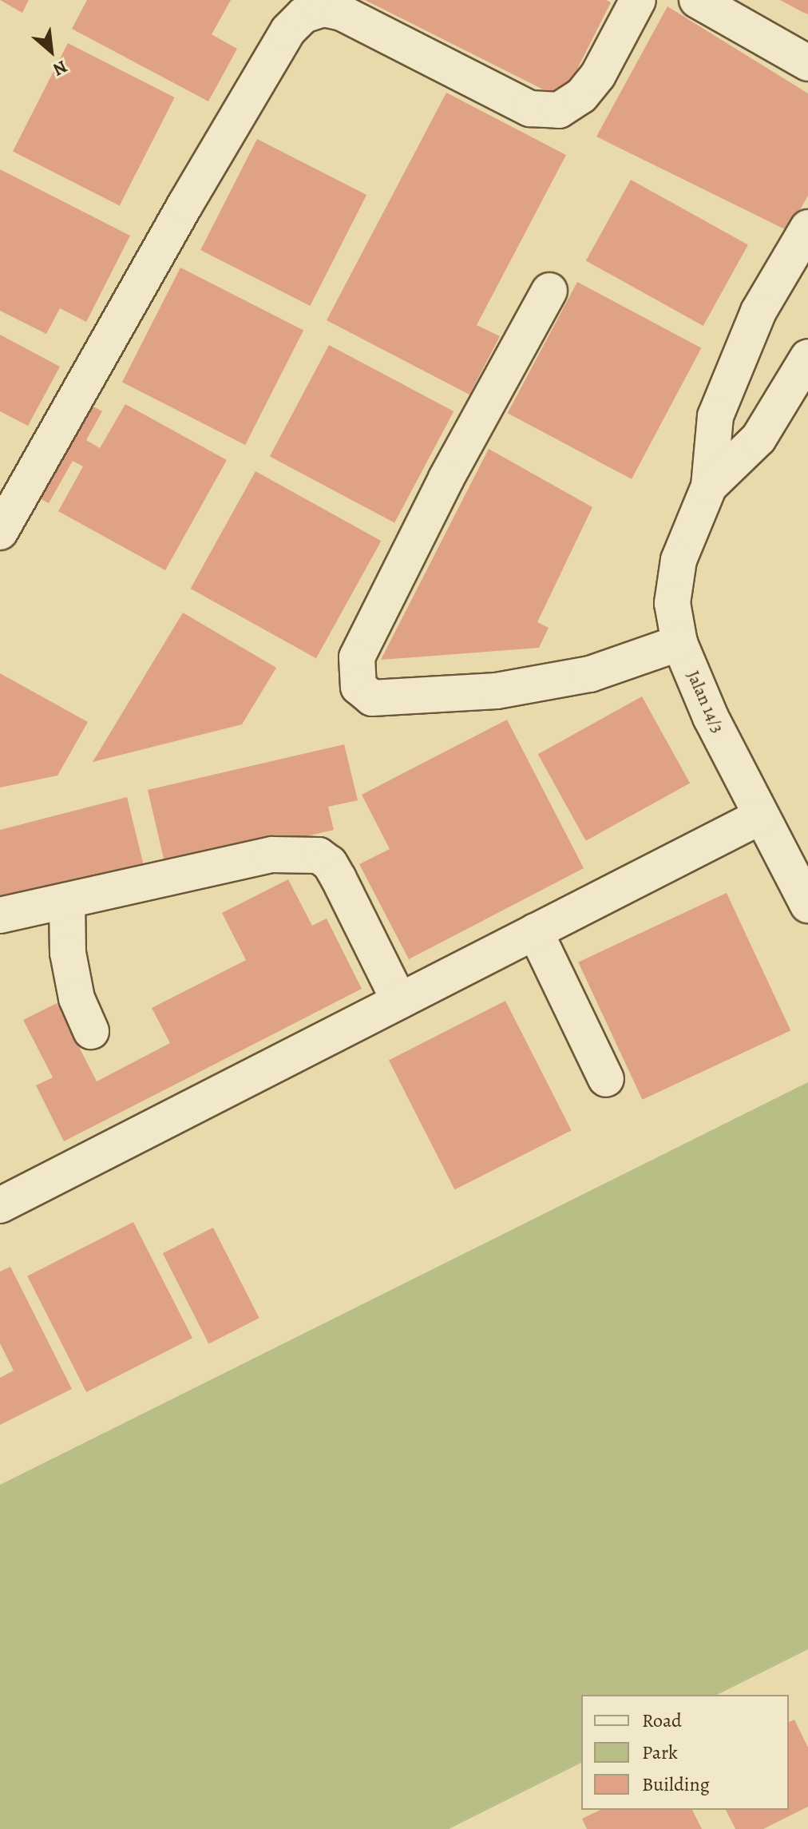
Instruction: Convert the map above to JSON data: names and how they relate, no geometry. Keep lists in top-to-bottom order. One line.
{"streets":{"street":["Jalan 14/3"]},"legend":["Road","Park","Building"],"north":"bottom right"}
